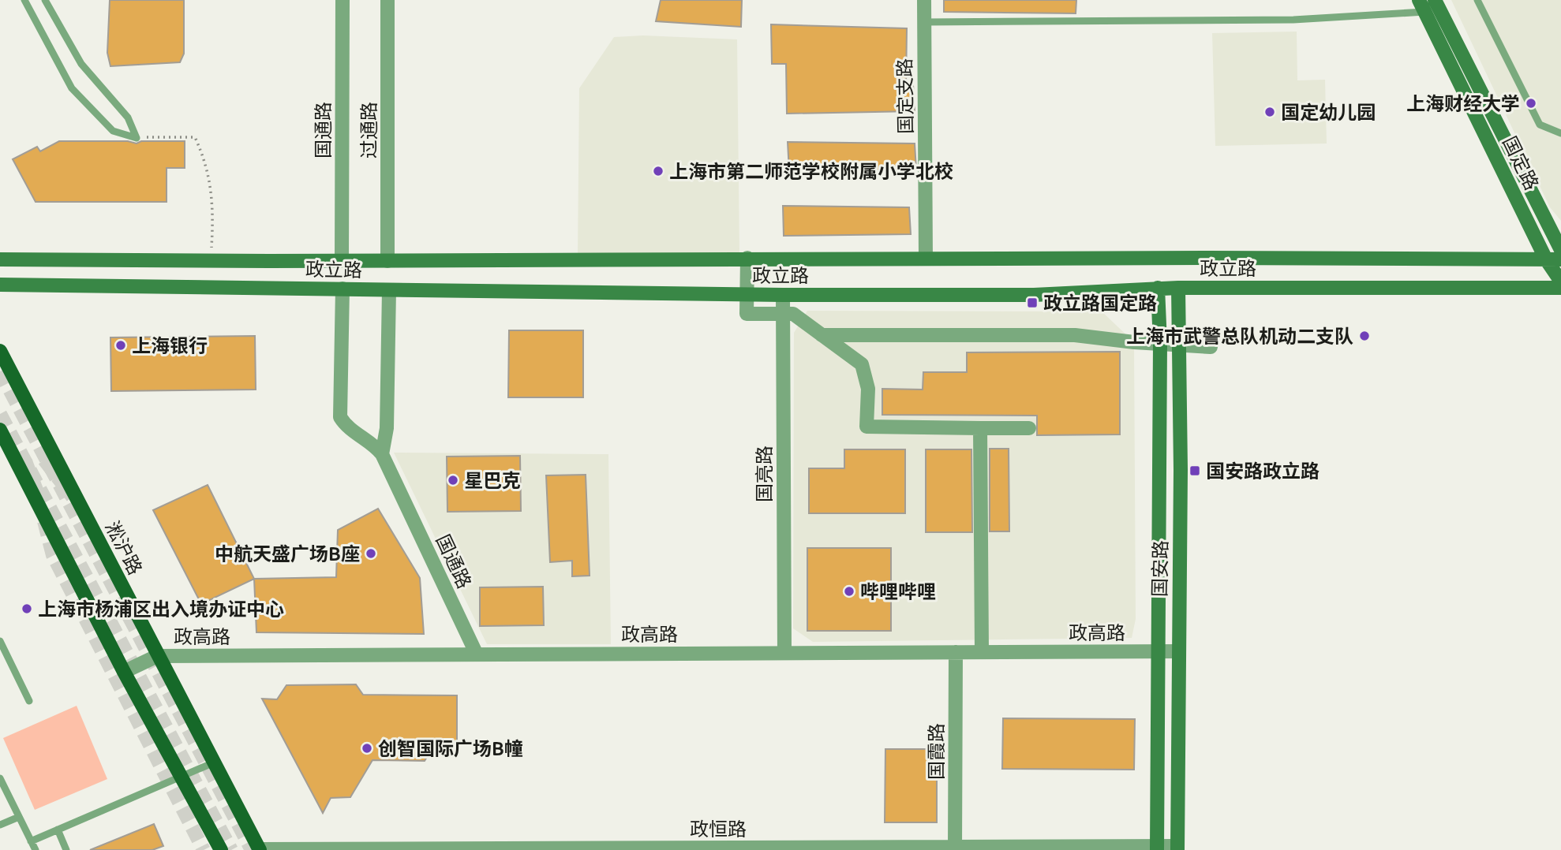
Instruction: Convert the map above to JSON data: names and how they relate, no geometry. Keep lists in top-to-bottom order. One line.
{"streets":{"main road":["国定路","政立路","淞沪路","国安路"],"street":["国定支路","国通路","过通路","国亮路","政高路","国霞路","政恒路"]},"crossings":[["国定支路","政立路"],["国通路","政立路"],["国通路","政高路"],["过通路","政立路"],["国定路","政立路"],["政立路","国亮路"],["政立路","国安路"],["国亮路","政高路"],["淞沪路","政高路"],["淞沪路","政恒路"],["国安路","政高路"],["国安路","政恒路"],["政高路","国霞路"],["国霞路","政恒路"]],"places":{"other":["上海财经大学","国定幼儿园","上海市第二师范学校附属小学北校","上海市武警总队机动二支队","上海银行","星巴克","中航天盛广场B座","哔哩哔哩","上海市杨浦区出入境办证中心","创智国际广场B幢"],"transit":["政立路国定路","国安路政立路"]}}
